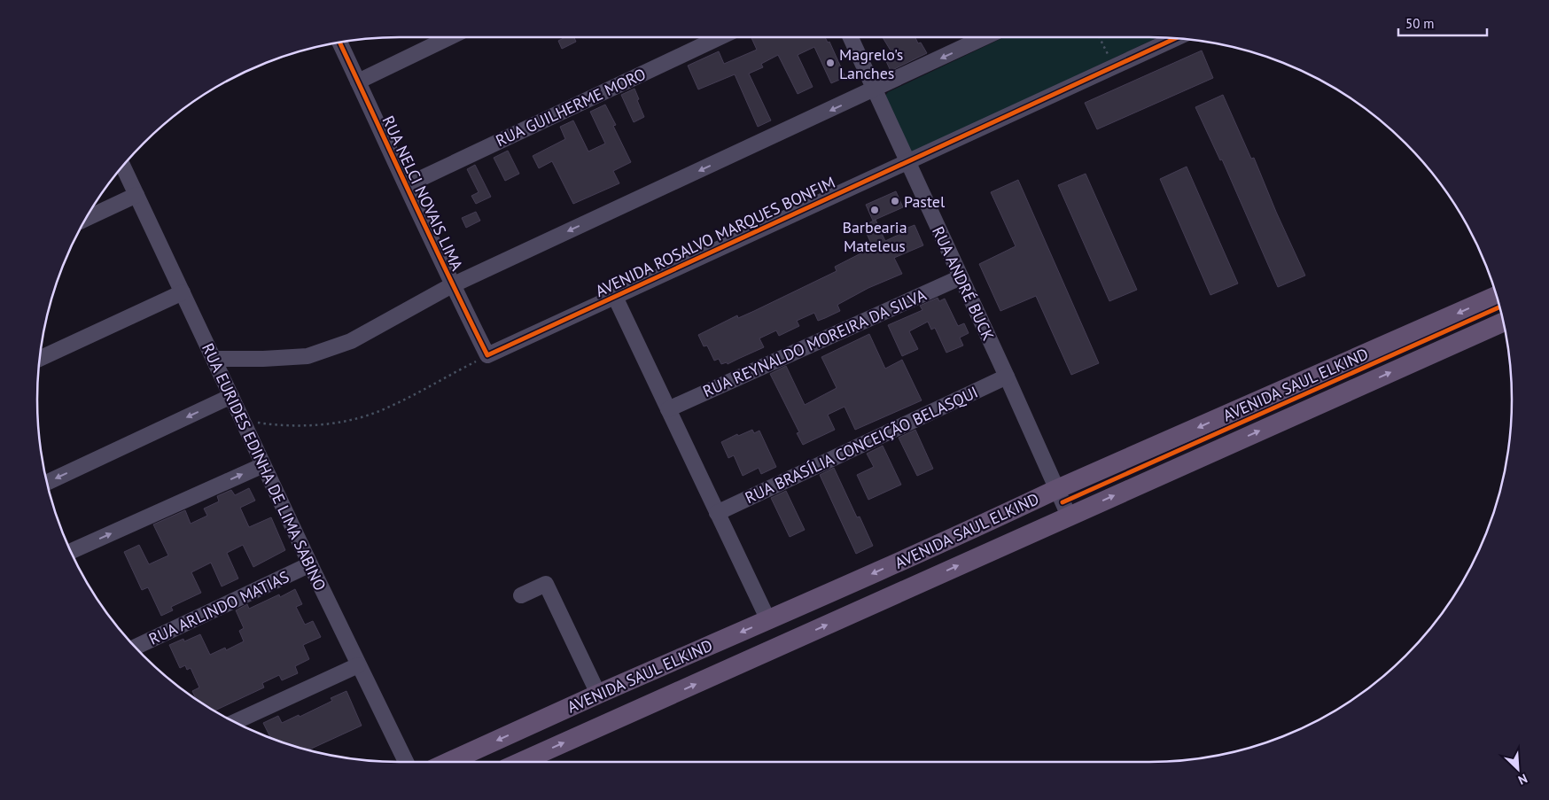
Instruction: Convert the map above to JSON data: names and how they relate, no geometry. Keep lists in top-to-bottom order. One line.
{"streets":{"main road":["AVENIDA SAUL ELKIND"],"street":["RUA GUILHERME MORO","RUA NELCI NOVAIS LIMA","AVENIDA ROSALVO MARQUES BONFIM","RUA ANDRÉ BUCK","RUA REYNALDO MOREIRA DA SILVA","RUA BRASÍLIA CONCEIÇÃO BELASQUI","RUA EURIDES EDINHA DE LIMA SABINO","RUA ARLINDO MATIAS"]},"crossings":[["RUA GUILHERME MORO","RUA NELCI NOVAIS LIMA"],["RUA NELCI NOVAIS LIMA","AVENIDA ROSALVO MARQUES BONFIM"],["AVENIDA ROSALVO MARQUES BONFIM","RUA ANDRÉ BUCK"],["RUA ANDRÉ BUCK","RUA REYNALDO MOREIRA DA SILVA"],["RUA ANDRÉ BUCK","AVENIDA SAUL ELKIND"],["RUA ANDRÉ BUCK","RUA BRASÍLIA CONCEIÇÃO BELASQUI"],["RUA EURIDES EDINHA DE LIMA SABINO","RUA ARLINDO MATIAS"]],"places":["Magrelo's Lanches","Pastel","Barbearia Mateleus"],"scale_bar":"50 m","north":"bottom right"}
